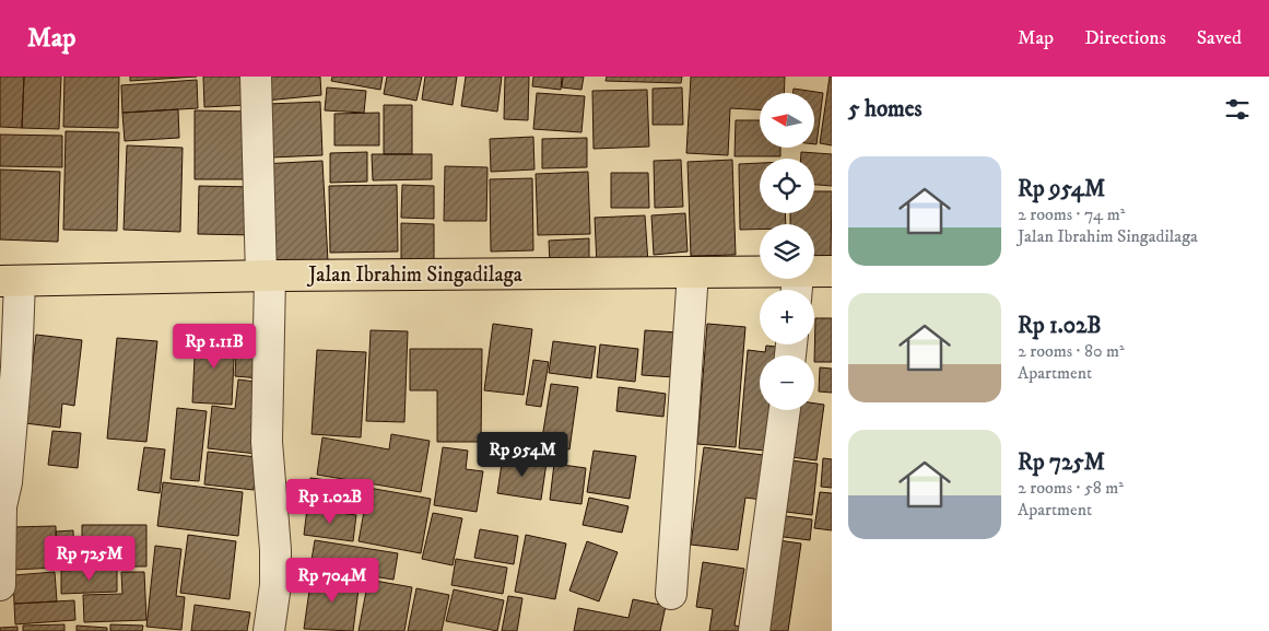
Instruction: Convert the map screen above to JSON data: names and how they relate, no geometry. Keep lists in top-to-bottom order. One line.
{"streets":{"highway":["Jalan Ibrahim Singadilaga"]},"north":"left","page":{"header":"Map","nav":["Map","Directions","Saved"],"heading":"5 homes","map_buttons":["+","−"],"list":[{"name":"Rp 954M","note":"2 rooms · 74 m² · Jalan Ibrahim Singadilaga"},{"name":"Rp 1.02B","note":"2 rooms · 80 m² · Apartment"},{"name":"Rp 725M","note":"2 rooms · 58 m² · Apartment"}],"price":["Rp 1.11B","Rp 954M","Rp 1.02B","Rp 725M","Rp 704M"]}}
